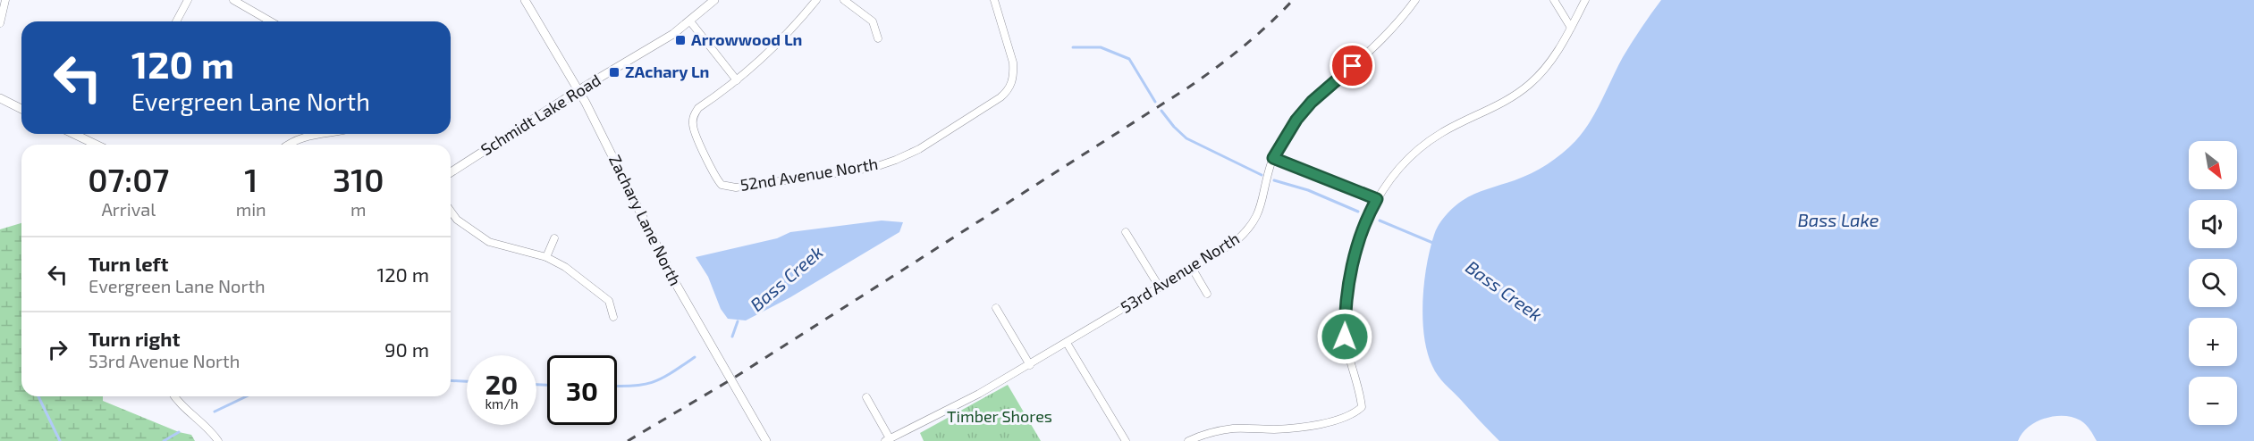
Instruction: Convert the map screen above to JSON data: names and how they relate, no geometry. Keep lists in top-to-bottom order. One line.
{"streets":{"street":["Schmidt Lake Road","52nd Avenue North","Zachary Lane North","53rd Avenue North"]},"crossings":[["Schmidt Lake Road","Zachary Lane North"]],"water":["Bass Lake","Bass Creek"],"parks":["Timber Shores"],"places":{"transit":["Arrowwood Ln","ZAchary Ln"]},"north":"bottom right","page":{"turn":["120 m","Evergreen Lane North"],"map_buttons":["+","−"],"eta":["07:07","Arrival","1","min","310","m"],"list":[{"name":"Turn left","note":"Evergreen Lane North","value":"120 m"},{"name":"Turn right","note":"53rd Avenue North","value":"90 m"}],"speed":"20 km/h","limit":"30"}}
